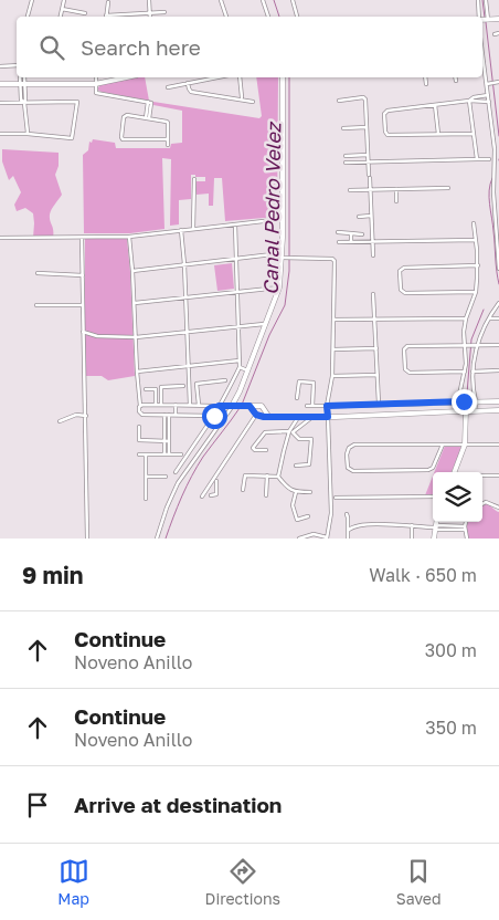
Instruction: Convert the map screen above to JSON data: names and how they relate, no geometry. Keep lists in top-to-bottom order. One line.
{"water":["Canal Pedro Velez"],"page":{"search":"Search here","heading":["9 min","Walk · 650 m"],"list":[["Continue","Noveno Anillo","300 m"],["Continue","Noveno Anillo","350 m"],"Arrive at destination"],"nav":["Map","Directions","Saved"]}}
